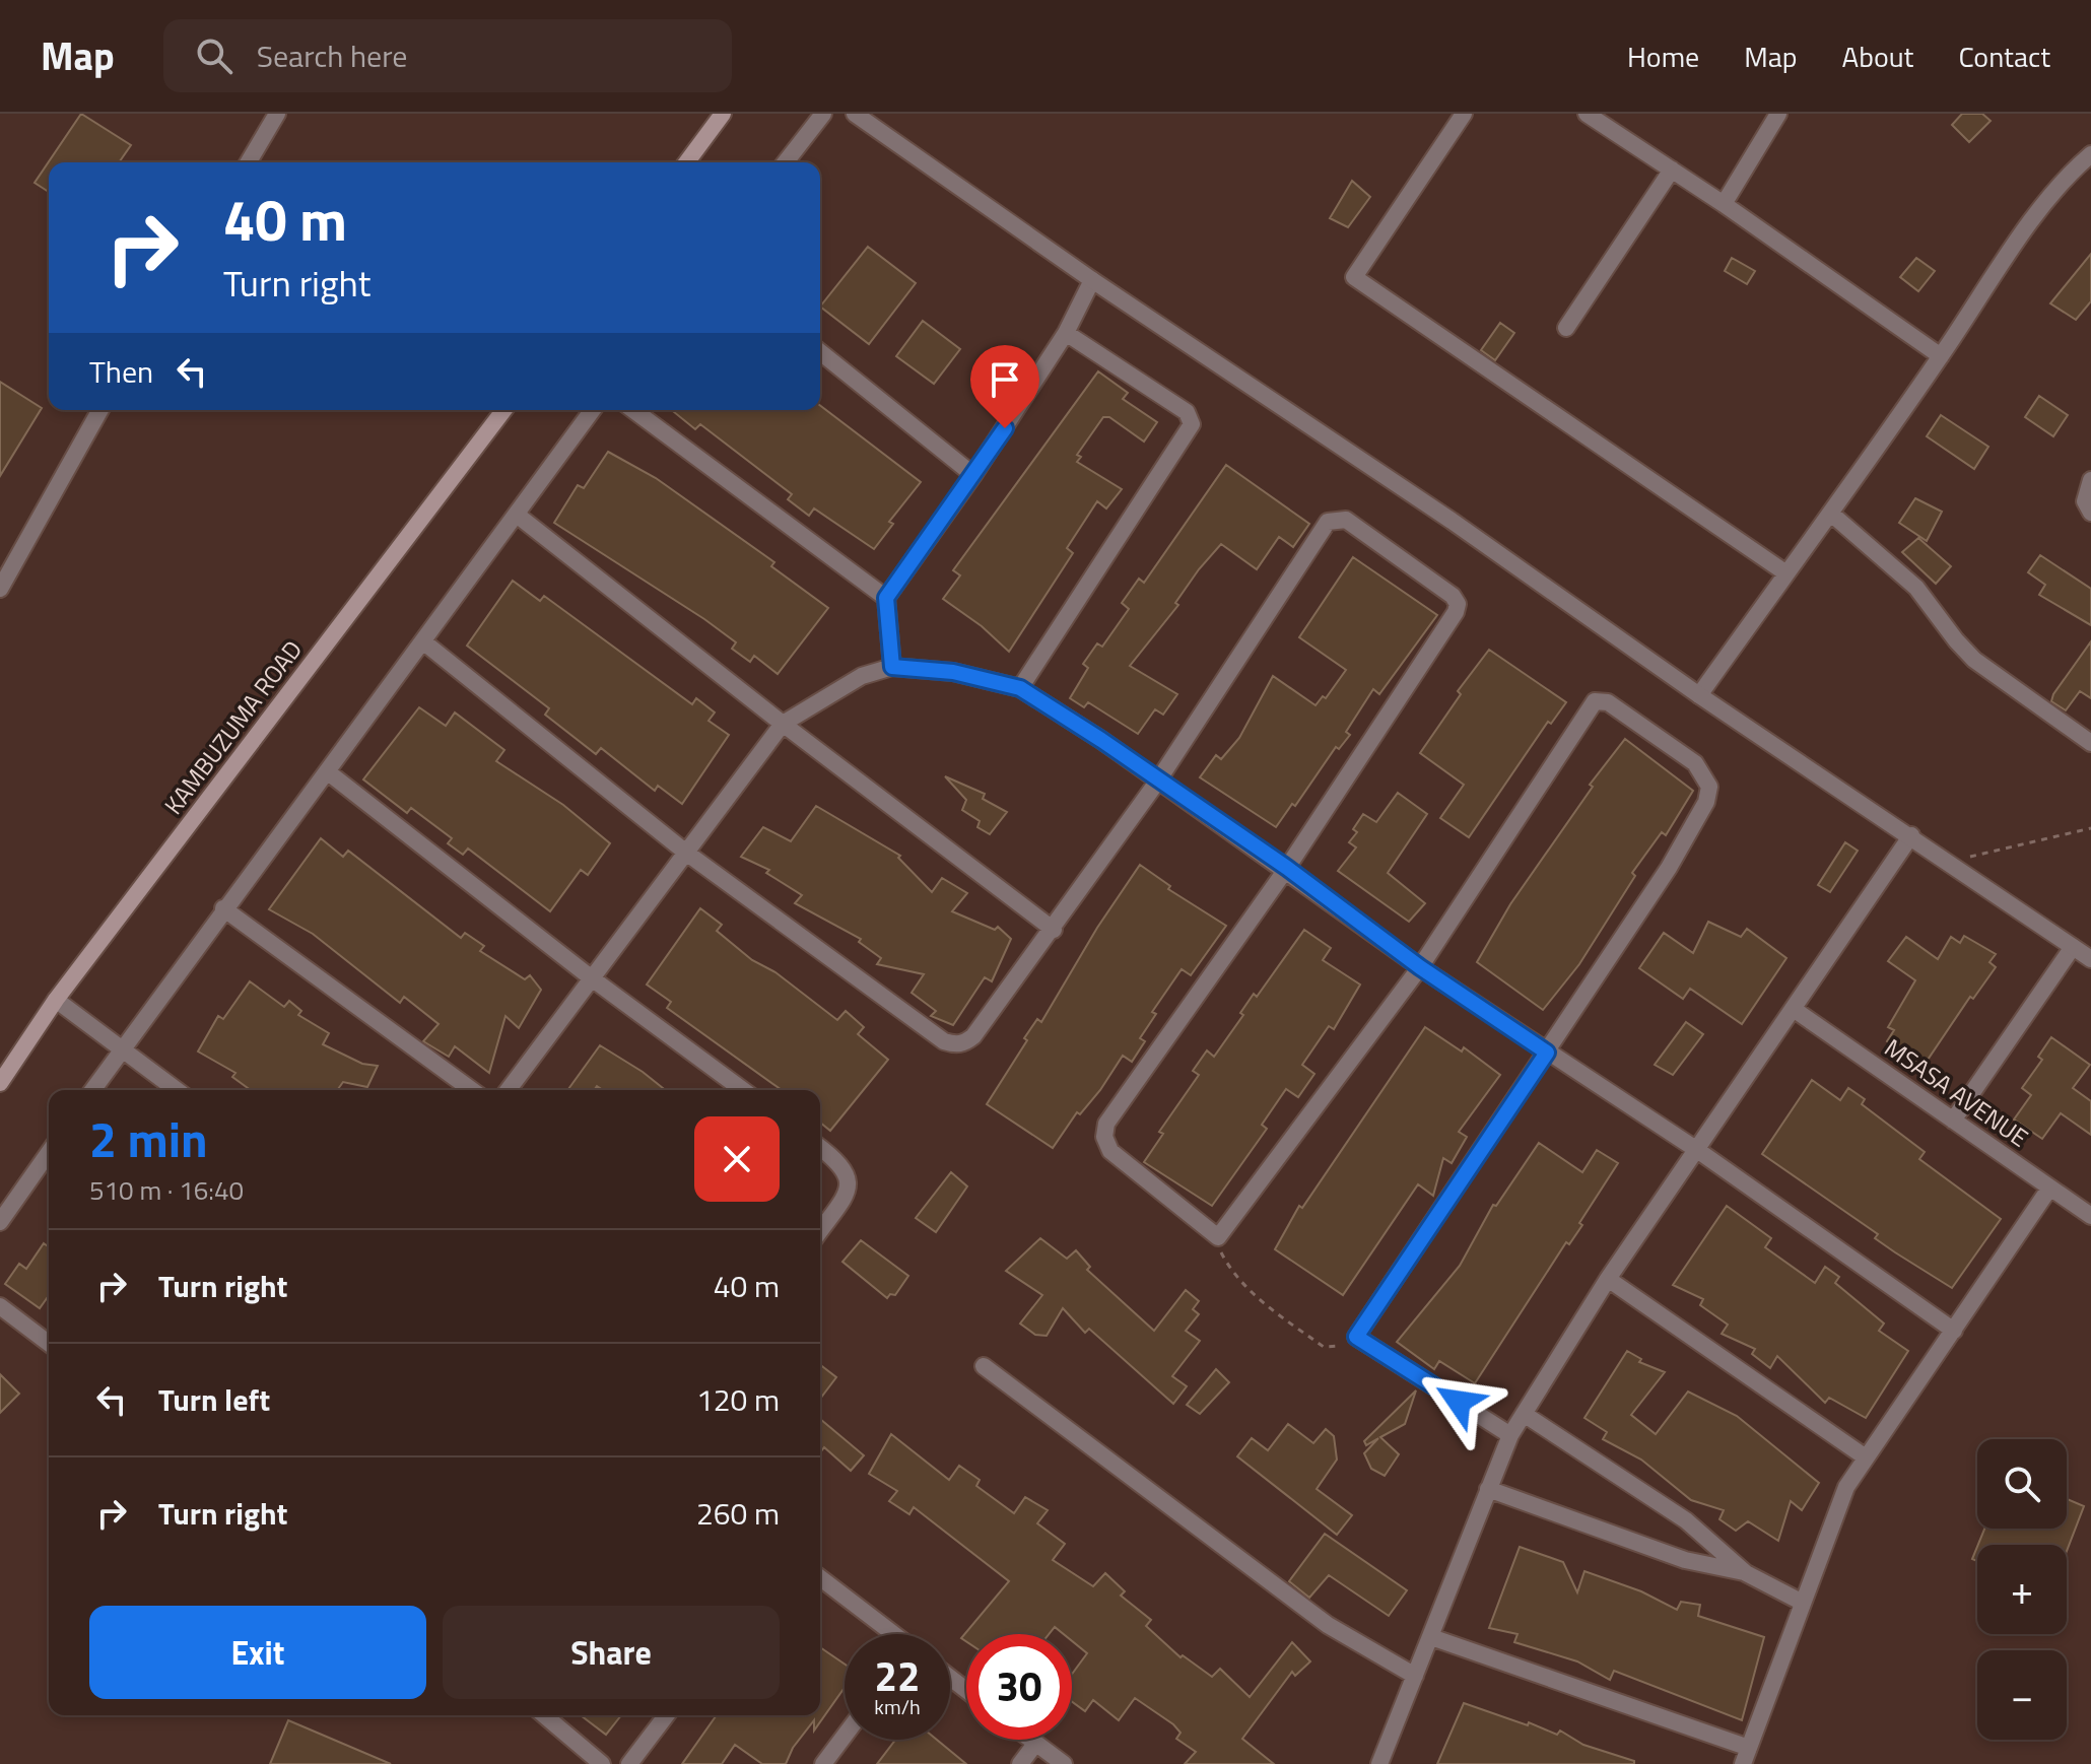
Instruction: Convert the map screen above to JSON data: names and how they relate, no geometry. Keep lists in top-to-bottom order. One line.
{"streets":{"main road":["KAMBUZUMA ROAD"],"street":["MSASA AVENUE"]},"page":{"header":"Map","search":"Search here","nav":["Home","Map","About","Contact"],"turn":["40 m","Turn right"],"then":"Then","heading":["2 min","510 m · 16:40"],"list":[{"name":"Turn right","value":"40 m"},{"name":"Turn left","value":"120 m"},{"name":"Turn right","value":"260 m"}],"map_buttons":["+","−"],"buttons":["Exit","Share"],"speed":"22 km/h","limit":"30"}}
